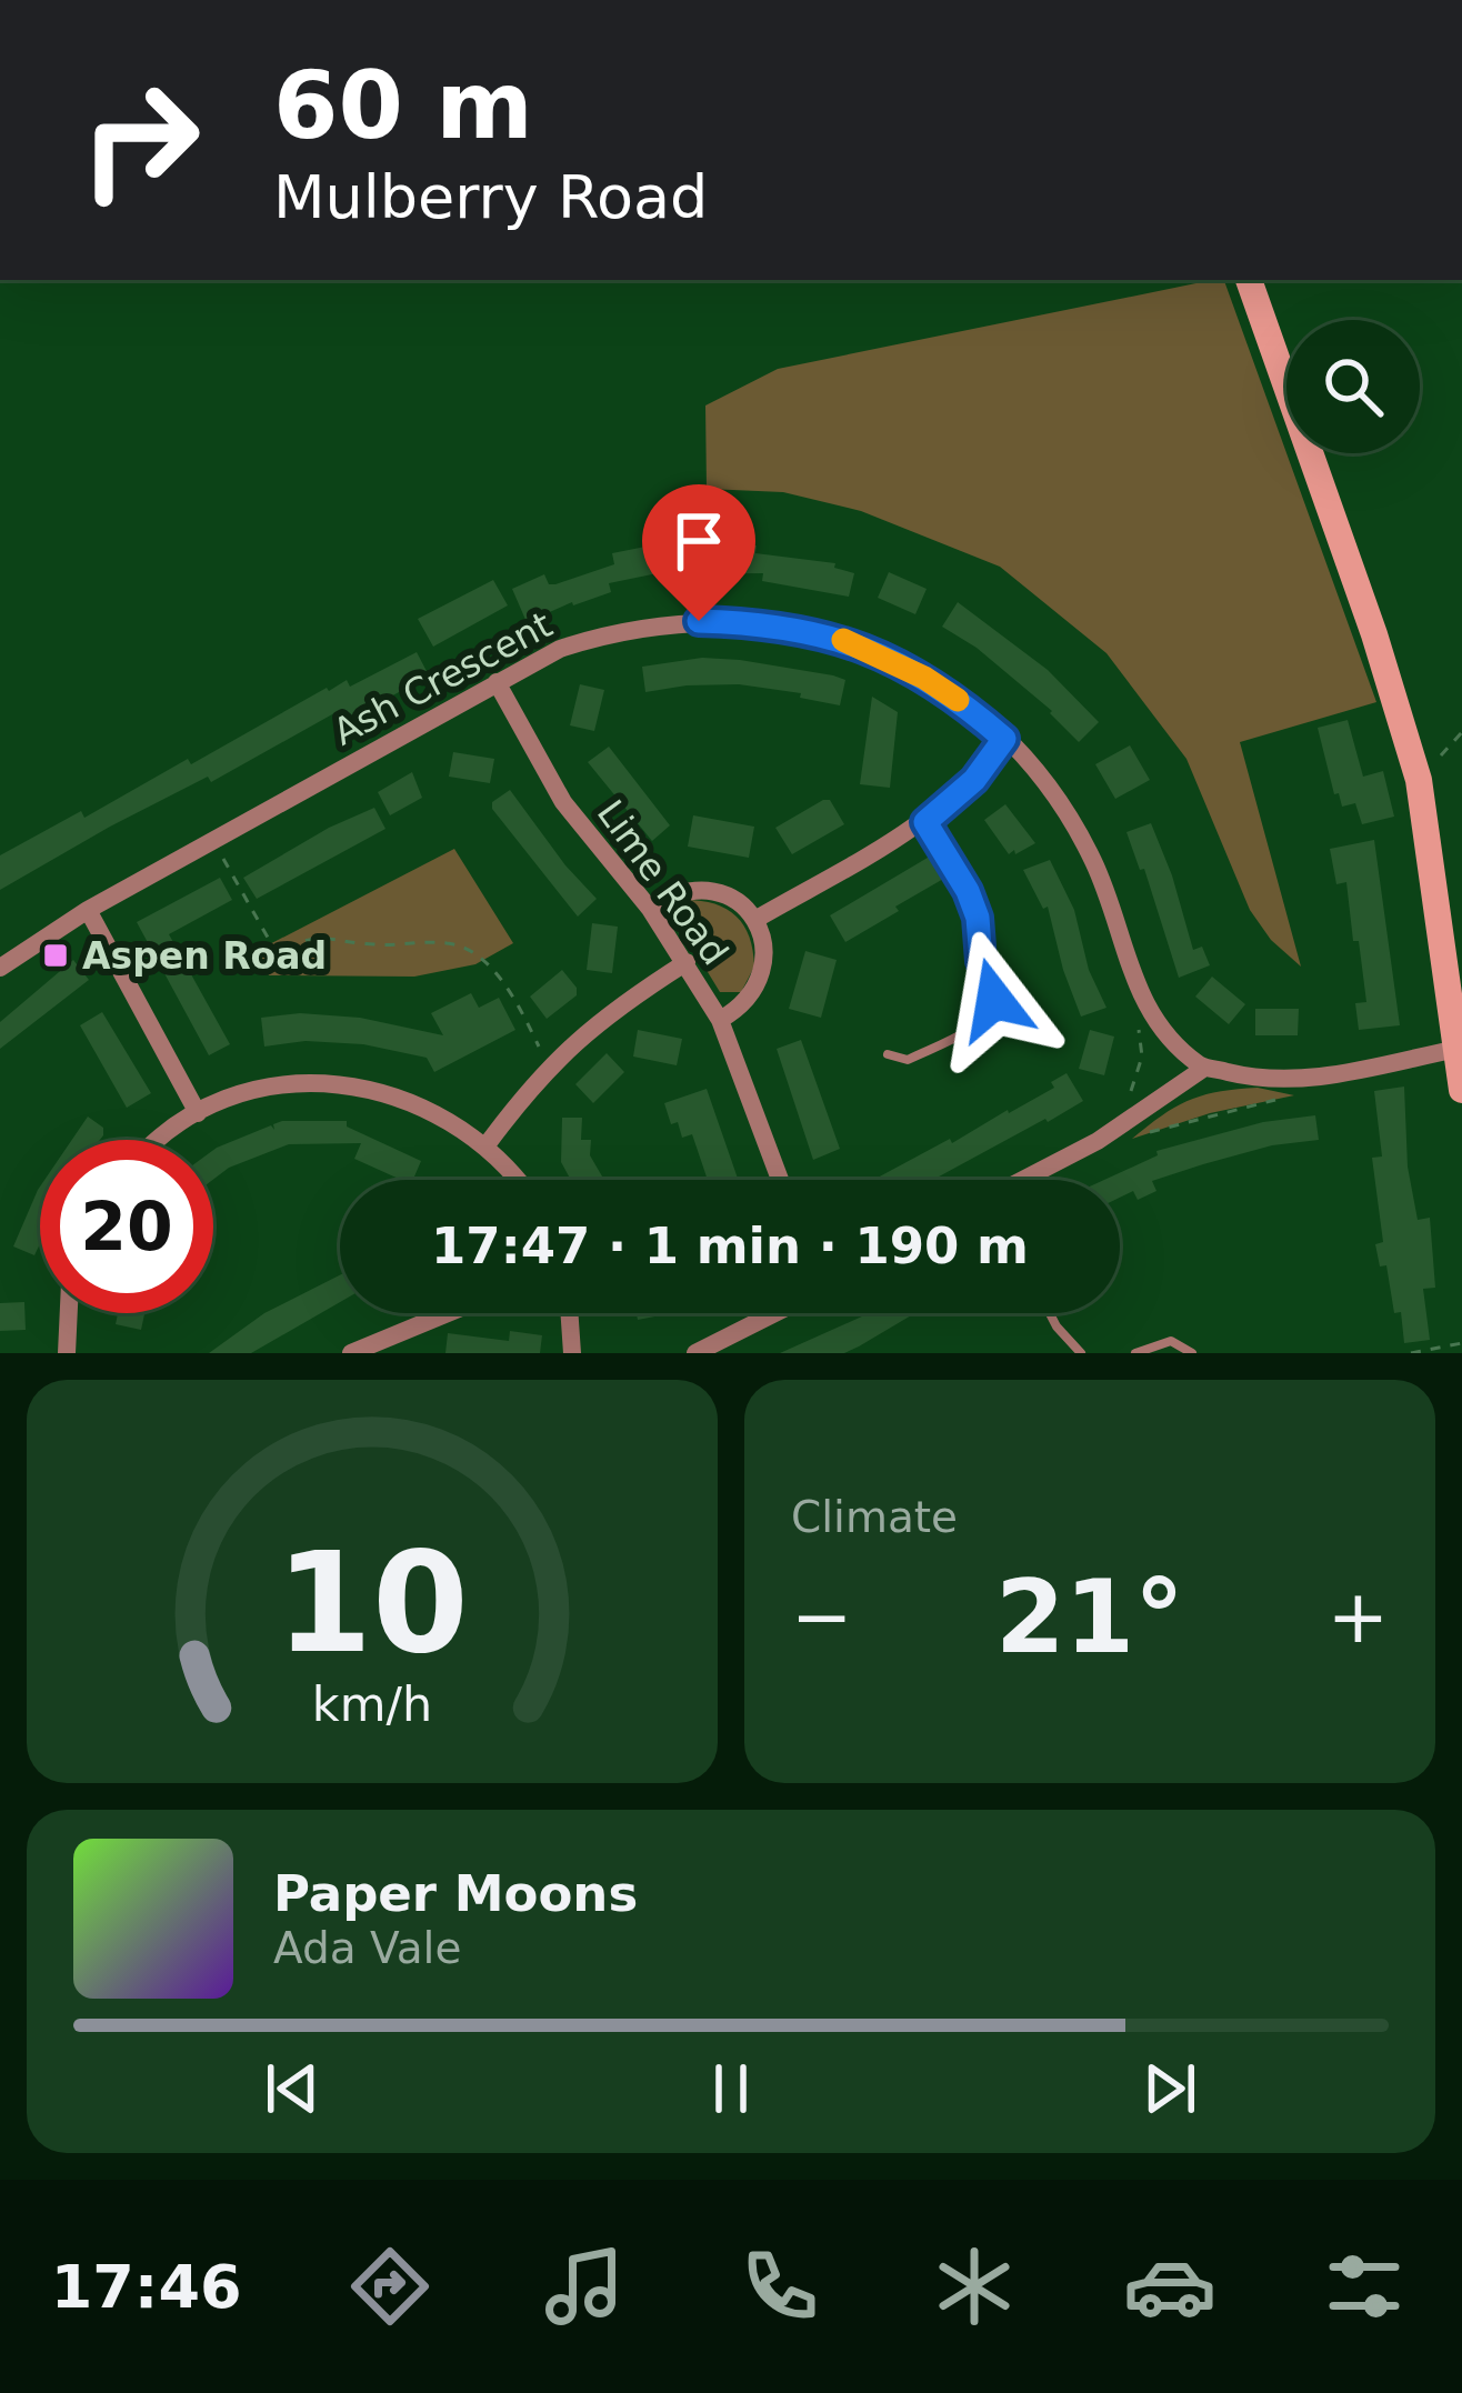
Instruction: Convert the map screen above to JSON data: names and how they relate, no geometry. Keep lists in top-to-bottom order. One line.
{"streets":{"street":["Ash Crescent","Lime Road"]},"crossings":[["Ash Crescent","Lime Road"]],"places":{"transit":["Aspen Road"]},"page":{"turn":["60 m","Mulberry Road"],"limit":"20","trip":"17:47 · 1 min · 190 m","tile":"Climate","heat":["−","21°","+"],"song":["Paper Moons","Ada Vale"],"tabs":"17:46","gauge":["10","km/h"]}}
